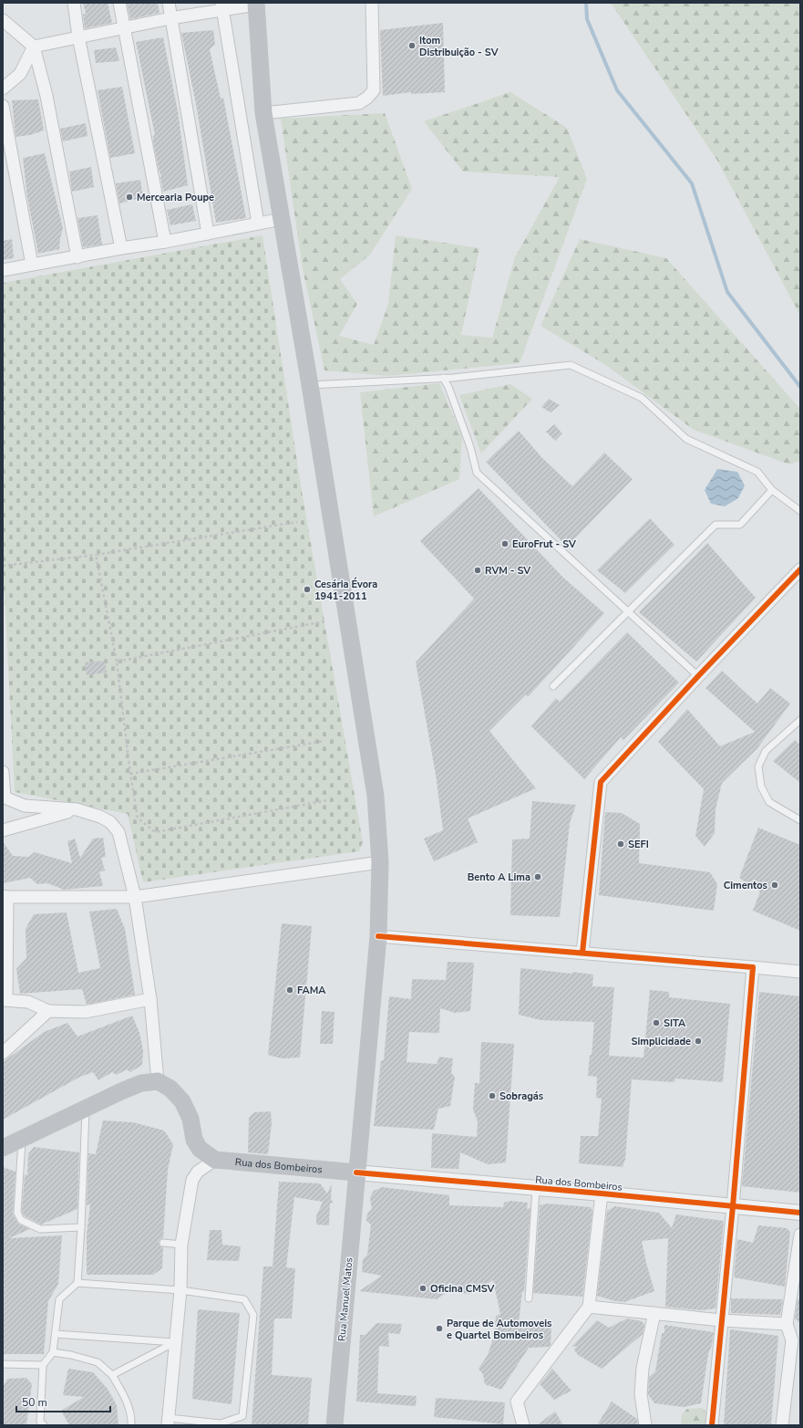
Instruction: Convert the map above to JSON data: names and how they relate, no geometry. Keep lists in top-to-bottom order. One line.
{"streets":{"main road":["Rua dos Bombeiros","Rua Manuel Matos"]},"crossings":[["Rua dos Bombeiros","Rua Manuel Matos"]],"places":["Itom Distribuição - SV","Mercearia Poupe","EuroFrut - SV","RVM - SV","Cesária Évora 1941-2011","SEFI","Bento A Lima","Cimentos","FAMA","SITA","Simplicidade","Sobragás","Oficina CMSV","Parque de Automoveis e Quartel Bombeiros"],"scale_bar":"50 m"}
